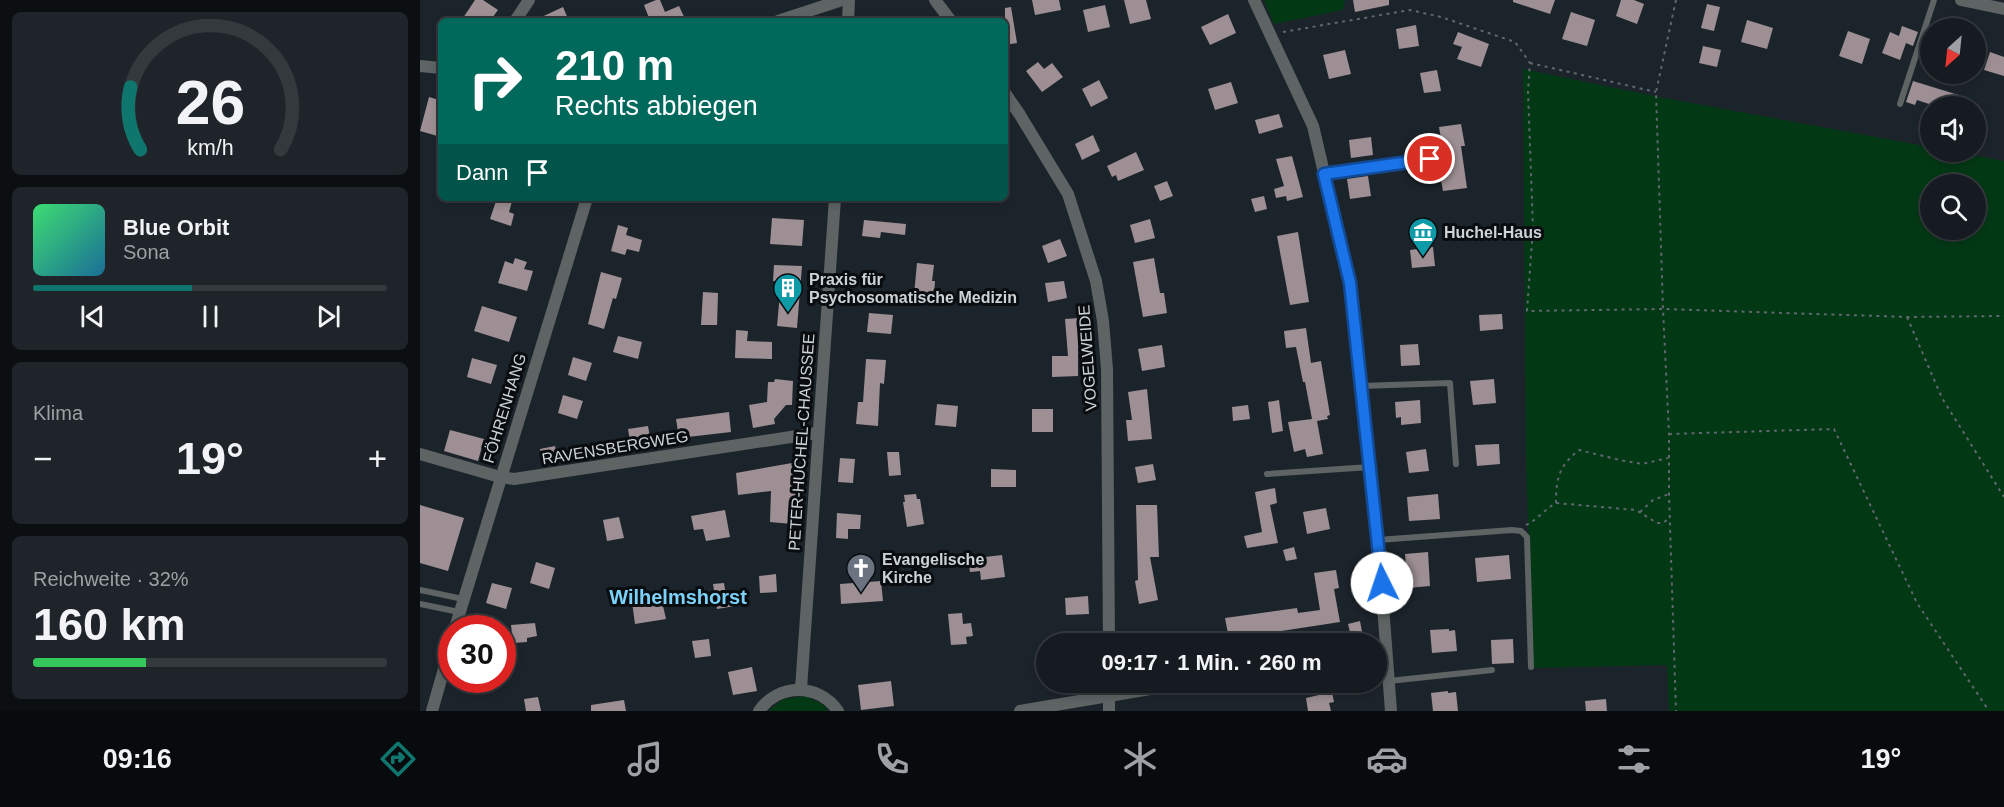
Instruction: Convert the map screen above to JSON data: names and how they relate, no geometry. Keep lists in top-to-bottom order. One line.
{"streets":{"street":["VOGELWEIDE","FÖHRENHANG","PETER-HUCHEL-CHAUSSEE","RAVENSBERGWEG"]},"crossings":[["FÖHRENHANG","RAVENSBERGWEG"],["PETER-HUCHEL-CHAUSSEE","RAVENSBERGWEG"]],"districts":["Wilhelmshorst"],"places":{"museum":["Huchel-Haus"],"building":["Praxis für Psychosomatische Medizin"],"church":["Evangelische Kirche"]},"north":"bottom left","page":{"turn":["210 m","Rechts abbiegen"],"then":"Dann","song":["Blue Orbit","Sona"],"tile":["Klima",["Reichweite · 32%","160 km"]],"heat":["−","19°","+"],"limit":"30","trip":"09:17 · 1 Min. · 260 m","tabs":["09:16","19°"],"gauge":["26","km/h"]}}
